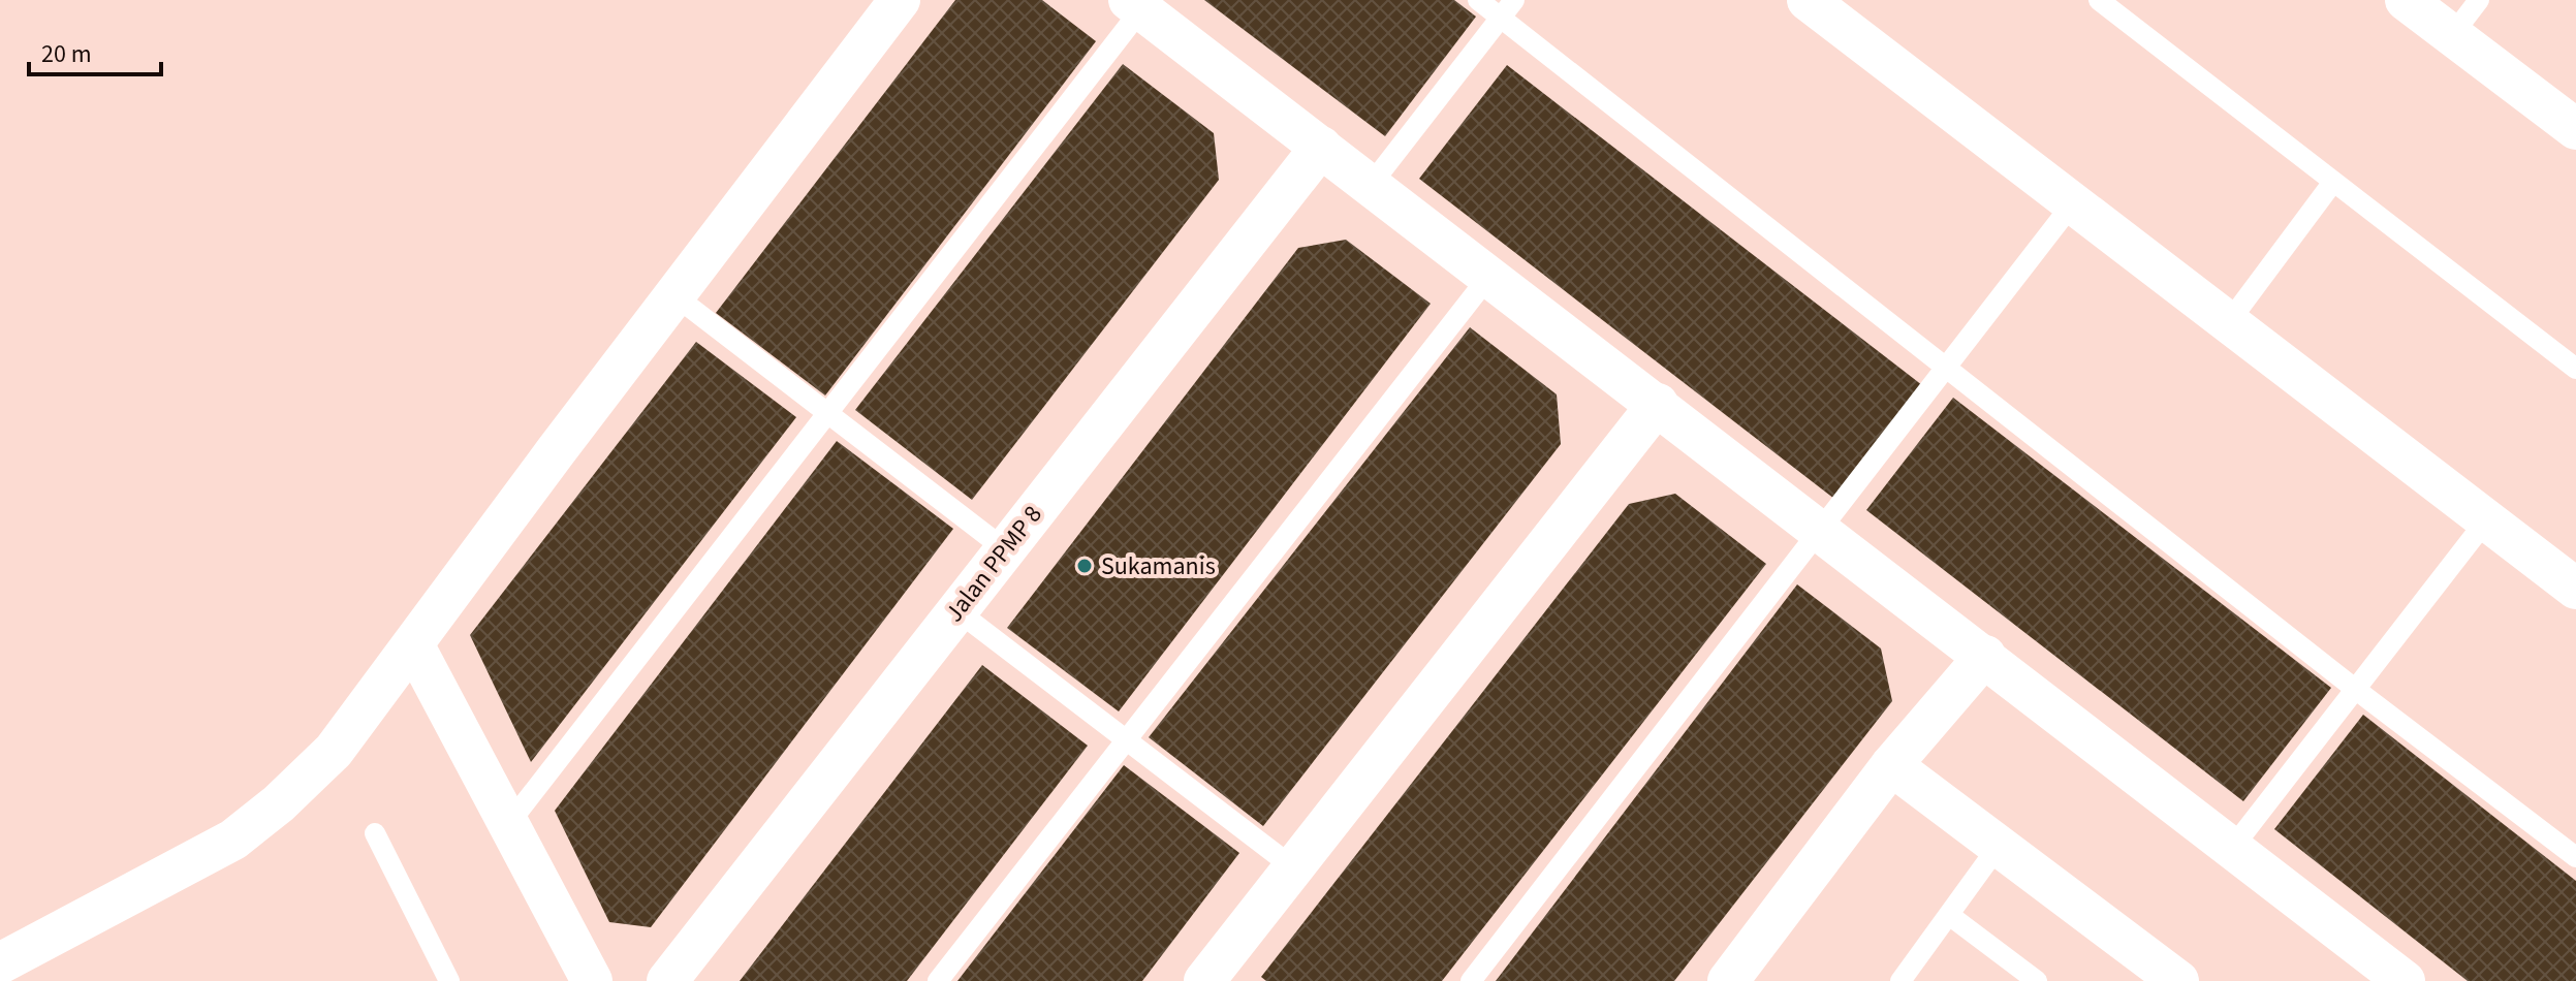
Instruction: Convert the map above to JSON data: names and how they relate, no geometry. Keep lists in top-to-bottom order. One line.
{"streets":{"street":["Jalan PPMP 8"]},"places":["Sukamanis"],"scale_bar":"20 m"}
